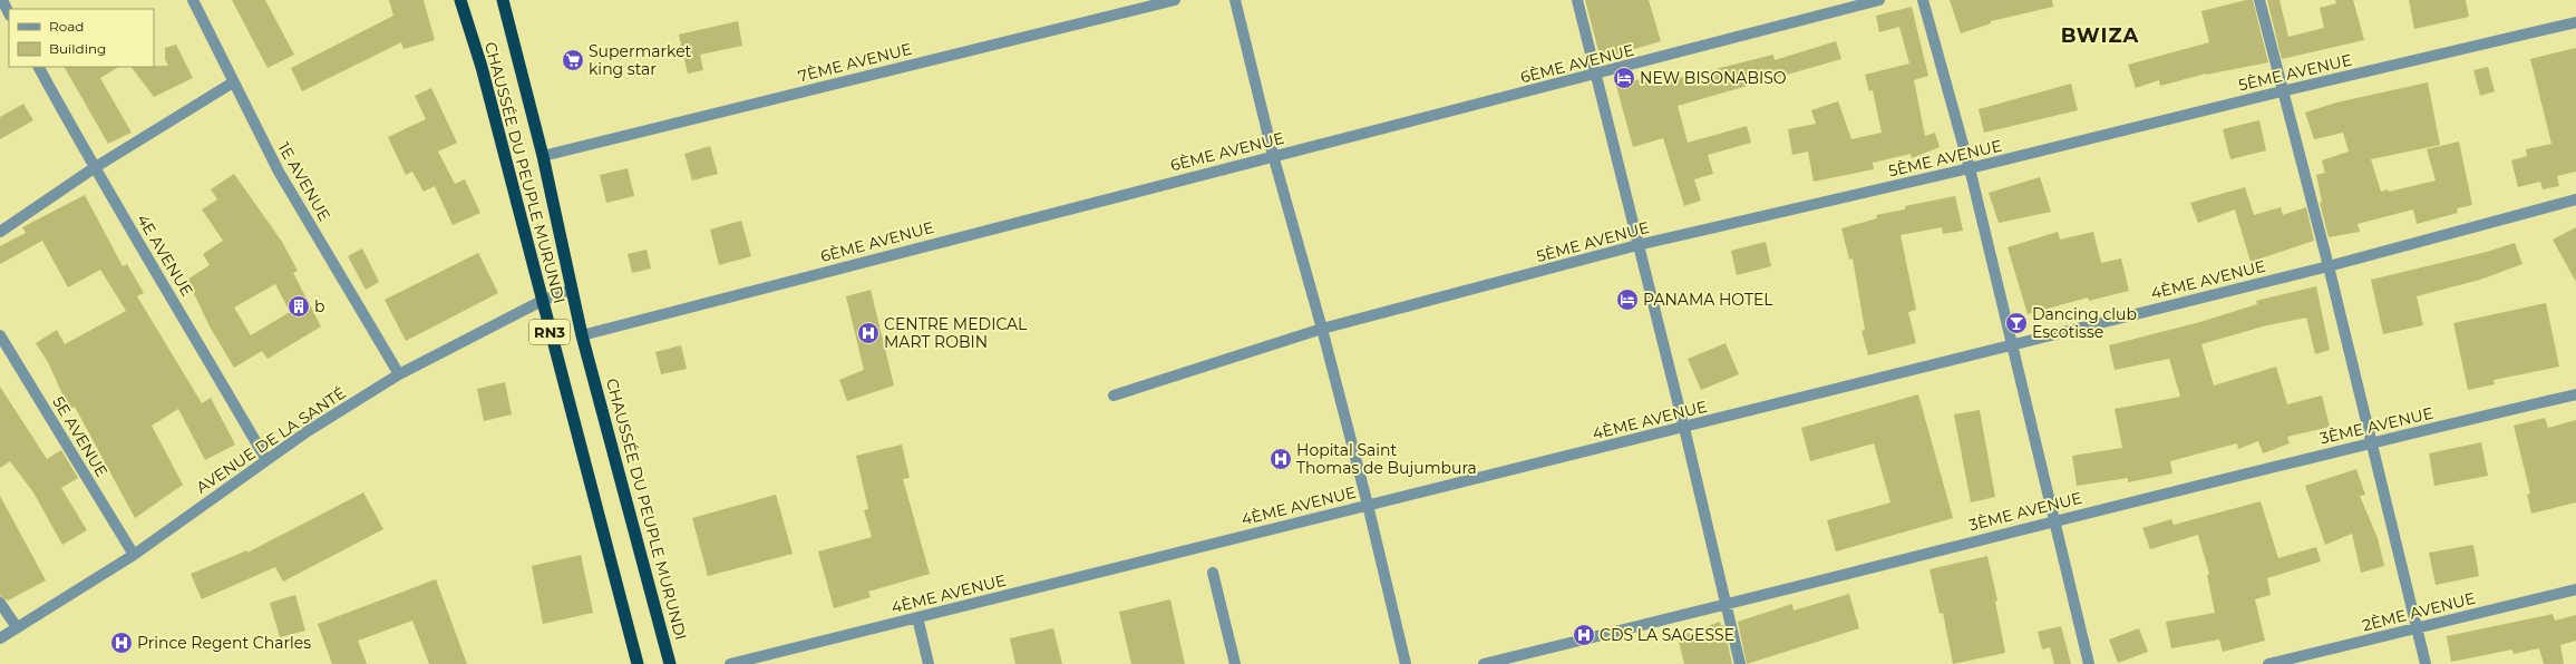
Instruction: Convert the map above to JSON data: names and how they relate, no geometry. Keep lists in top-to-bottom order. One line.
{"streets":{"highway":["CHAUSSÉE DU PEUPLE MURUNDI","RN3"],"street":["7ÈME AVENUE","6ÈME AVENUE","5ÈME AVENUE","1E AVENUE","4E AVENUE","4ÈME AVENUE","3ÈME AVENUE","5E AVENUE","AVENUE DE LA SANTÉ","2ÈME AVENUE"]},"crossings":[["7ÈME AVENUE","CHAUSSÉE DU PEUPLE MURUNDI"],["6ÈME AVENUE","CHAUSSÉE DU PEUPLE MURUNDI"],["CHAUSSÉE DU PEUPLE MURUNDI","AVENUE DE LA SANTÉ"],["1E AVENUE","AVENUE DE LA SANTÉ"],["4E AVENUE","AVENUE DE LA SANTÉ"],["5E AVENUE","AVENUE DE LA SANTÉ"]],"districts":["BWIZA"],"places":{"supermarket":["Supermarket king star"],"hotel":["NEW BISONABISO","PANAMA HOTEL"],"building":["b"],"bar":["Dancing club Escotisse"],"hospital":["CENTRE MEDICAL MART ROBIN","Hopital Saint Thomas de Bujumbura","CDS LA SAGESSE","Prince Regent Charles"]},"legend":["Road","Building"]}
